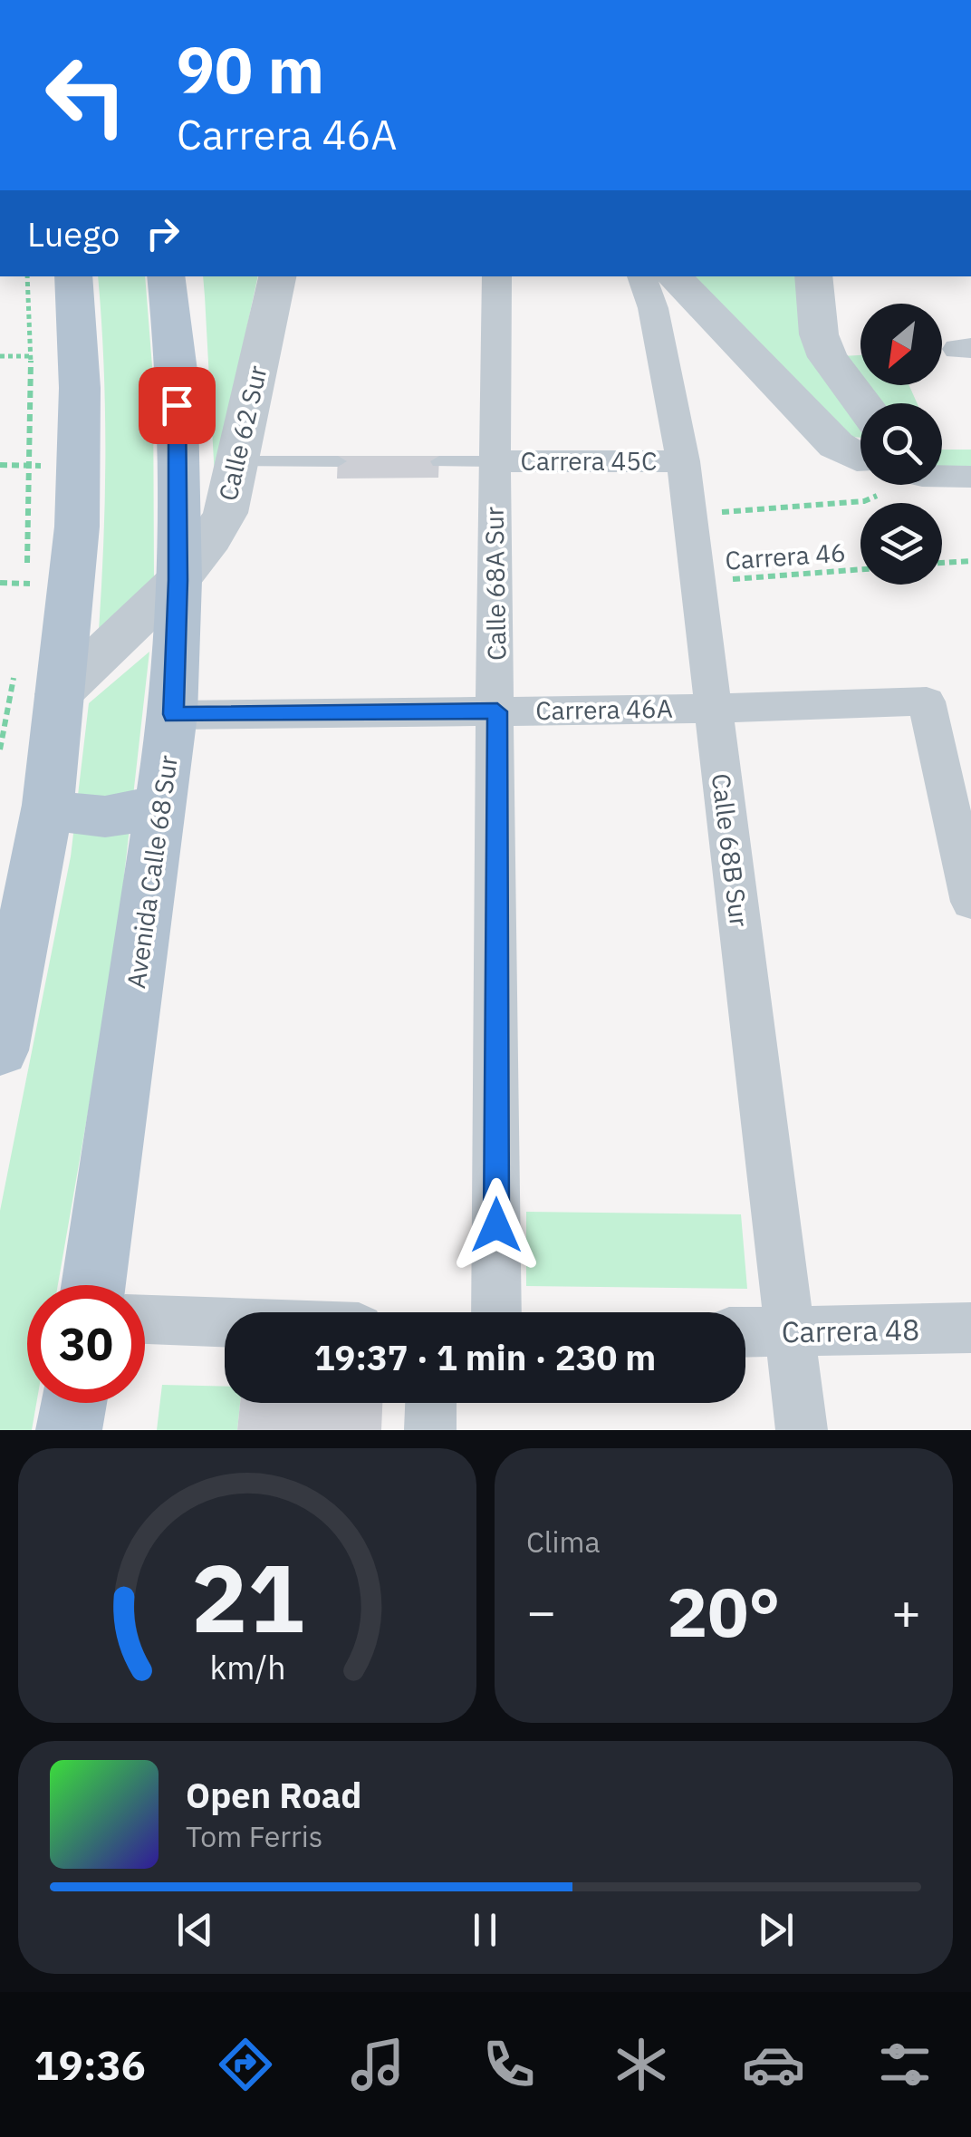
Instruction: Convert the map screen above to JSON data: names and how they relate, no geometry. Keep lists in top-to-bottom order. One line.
{"streets":{"main road":["Avenida Calle 68 Sur"],"street":["Calle 62 Sur","Carrera 45C","Calle 68A Sur","Carrera 46A","Calle 68B Sur","Carrera 48"],"path":["Carrera 46"]},"crossings":[["Calle 62 Sur","Avenida Calle 68 Sur"],["Carrera 45C","Calle 68A Sur"],["Carrera 45C","Calle 68B Sur"],["Carrera 46","Calle 68B Sur"],["Calle 68A Sur","Carrera 46A"],["Carrera 46A","Calle 68B Sur"],["Carrera 46A","Avenida Calle 68 Sur"],["Calle 68B Sur","Carrera 48"]],"north":"bottom left","page":{"turn":["90 m","Carrera 46A"],"then":"Luego","limit":"30","trip":"19:37 · 1 min · 230 m","tile":"Clima","heat":["−","20°","+"],"song":["Open Road","Tom Ferris"],"tabs":"19:36","gauge":["21","km/h"]}}
